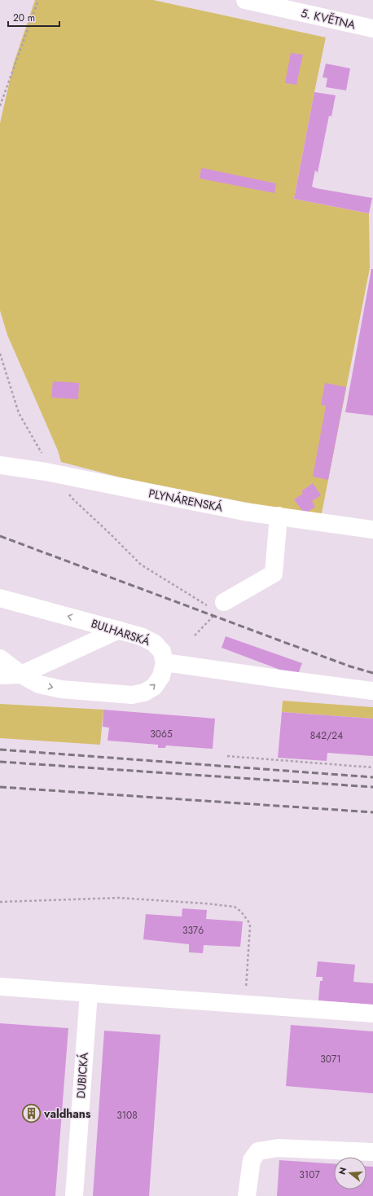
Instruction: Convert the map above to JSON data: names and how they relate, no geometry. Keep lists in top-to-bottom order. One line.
{"streets":{"street":["5. KVĚTNA","PLYNÁRENSKÁ","BULHARSKÁ","DUBICKÁ"]},"places":{"building":["valdhans"]},"house_numbers":["3065","842/24","3376","3071","3108","3107"],"scale_bar":"20 m","north":"left"}
